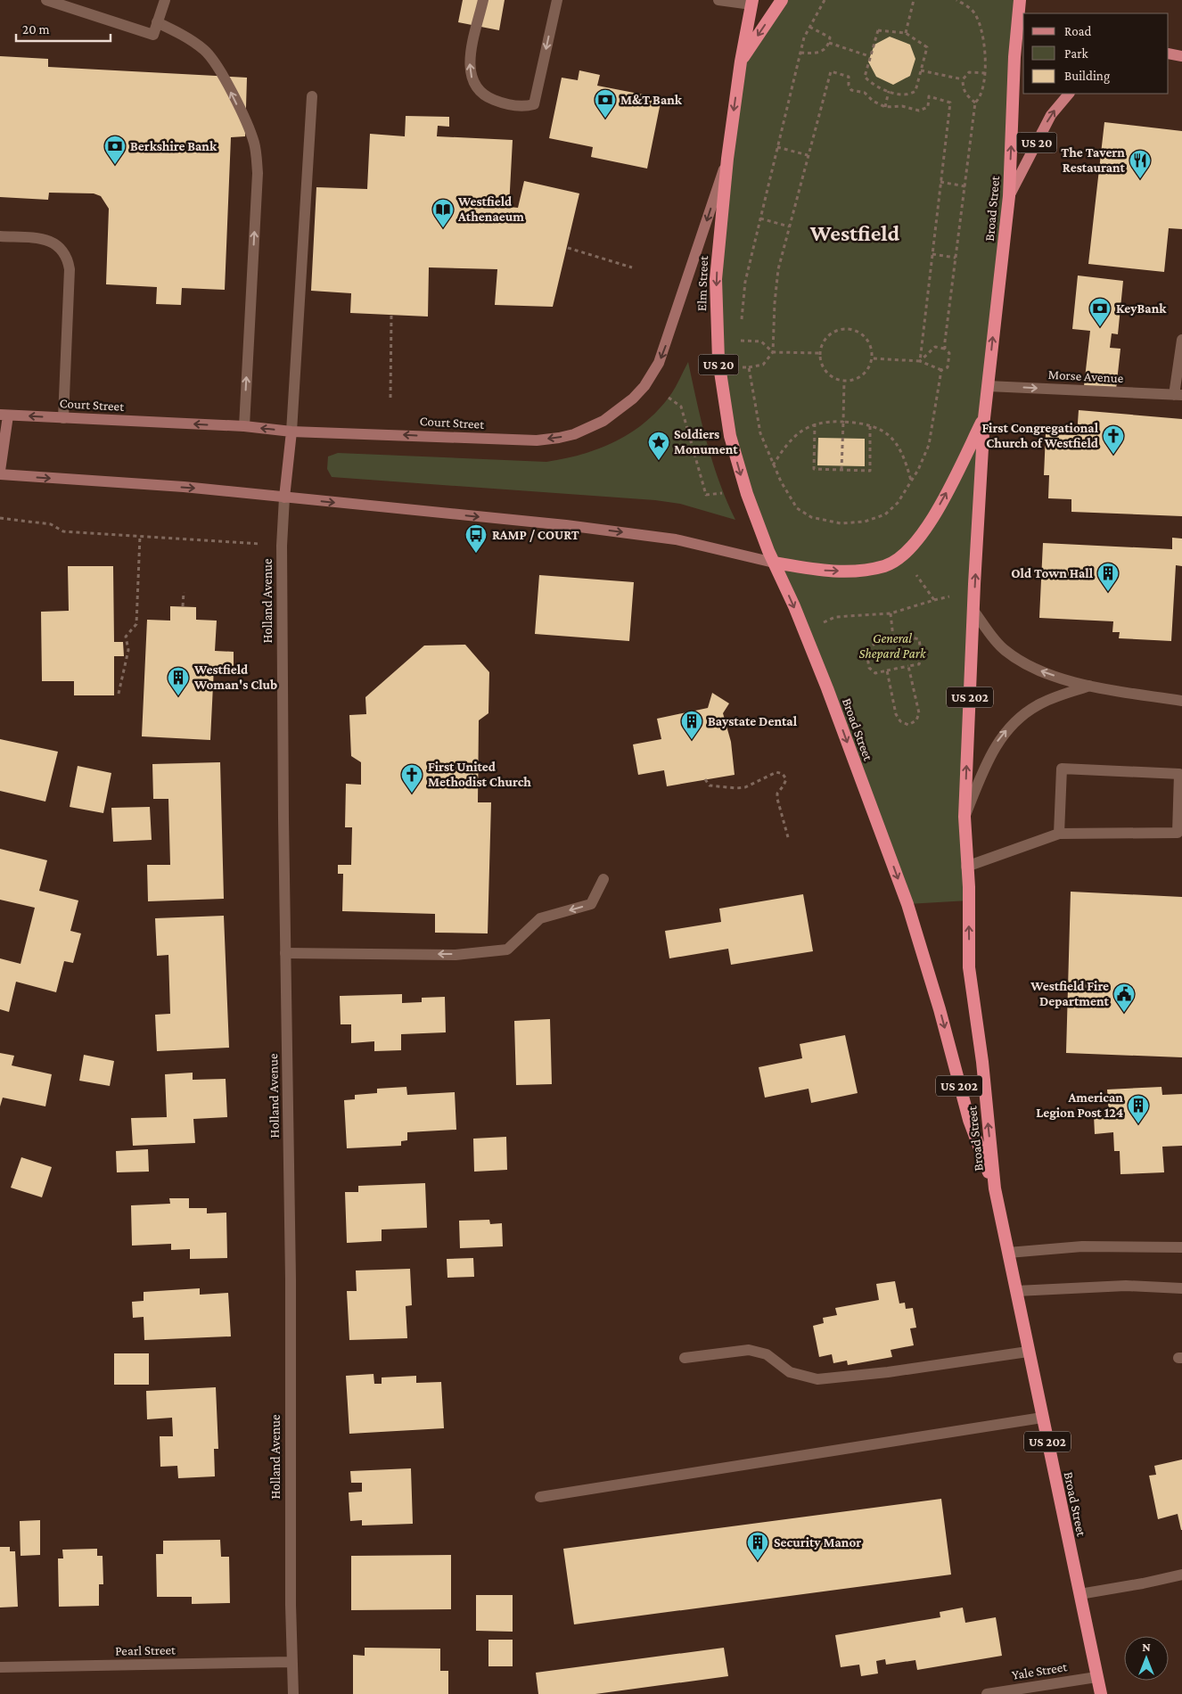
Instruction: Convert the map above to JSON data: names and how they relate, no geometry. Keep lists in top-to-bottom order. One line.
{"streets":{"highway":["US 20","Broad Street","Elm Street","US 202"],"main road":["Court Street"],"street":["Morse Avenue","Holland Avenue","Pearl Street","Yale Street"]},"crossings":[["US 20","Broad Street"],["Broad Street","Elm Street"],["Broad Street","Morse Avenue"],["Broad Street","Yale Street"],["Elm Street","Court Street"],["Holland Avenue","Pearl Street"]],"one_way":["Elm Street","Morse Avenue"],"districts":["Westfield"],"parks":["General Shepard Park"],"places":{"bank":["M&T Bank","Berkshire Bank","KeyBank"],"restaurant":["The Tavern Restaurant"],"library":["Westfield Athenaeum"],"church":["First Congregational Church of Westfield","First United Methodist Church"],"place":["Soldiers Monument"],"bus stop":["RAMP / COURT"],"building":["Old Town Hall","Westfield Woman's Club","Baystate Dental","American Legion Post 124","Security Manor"],"public building":["Westfield Fire Department"]},"legend":["Road","Park","Building"],"scale_bar":"20 m","north":"top"}
